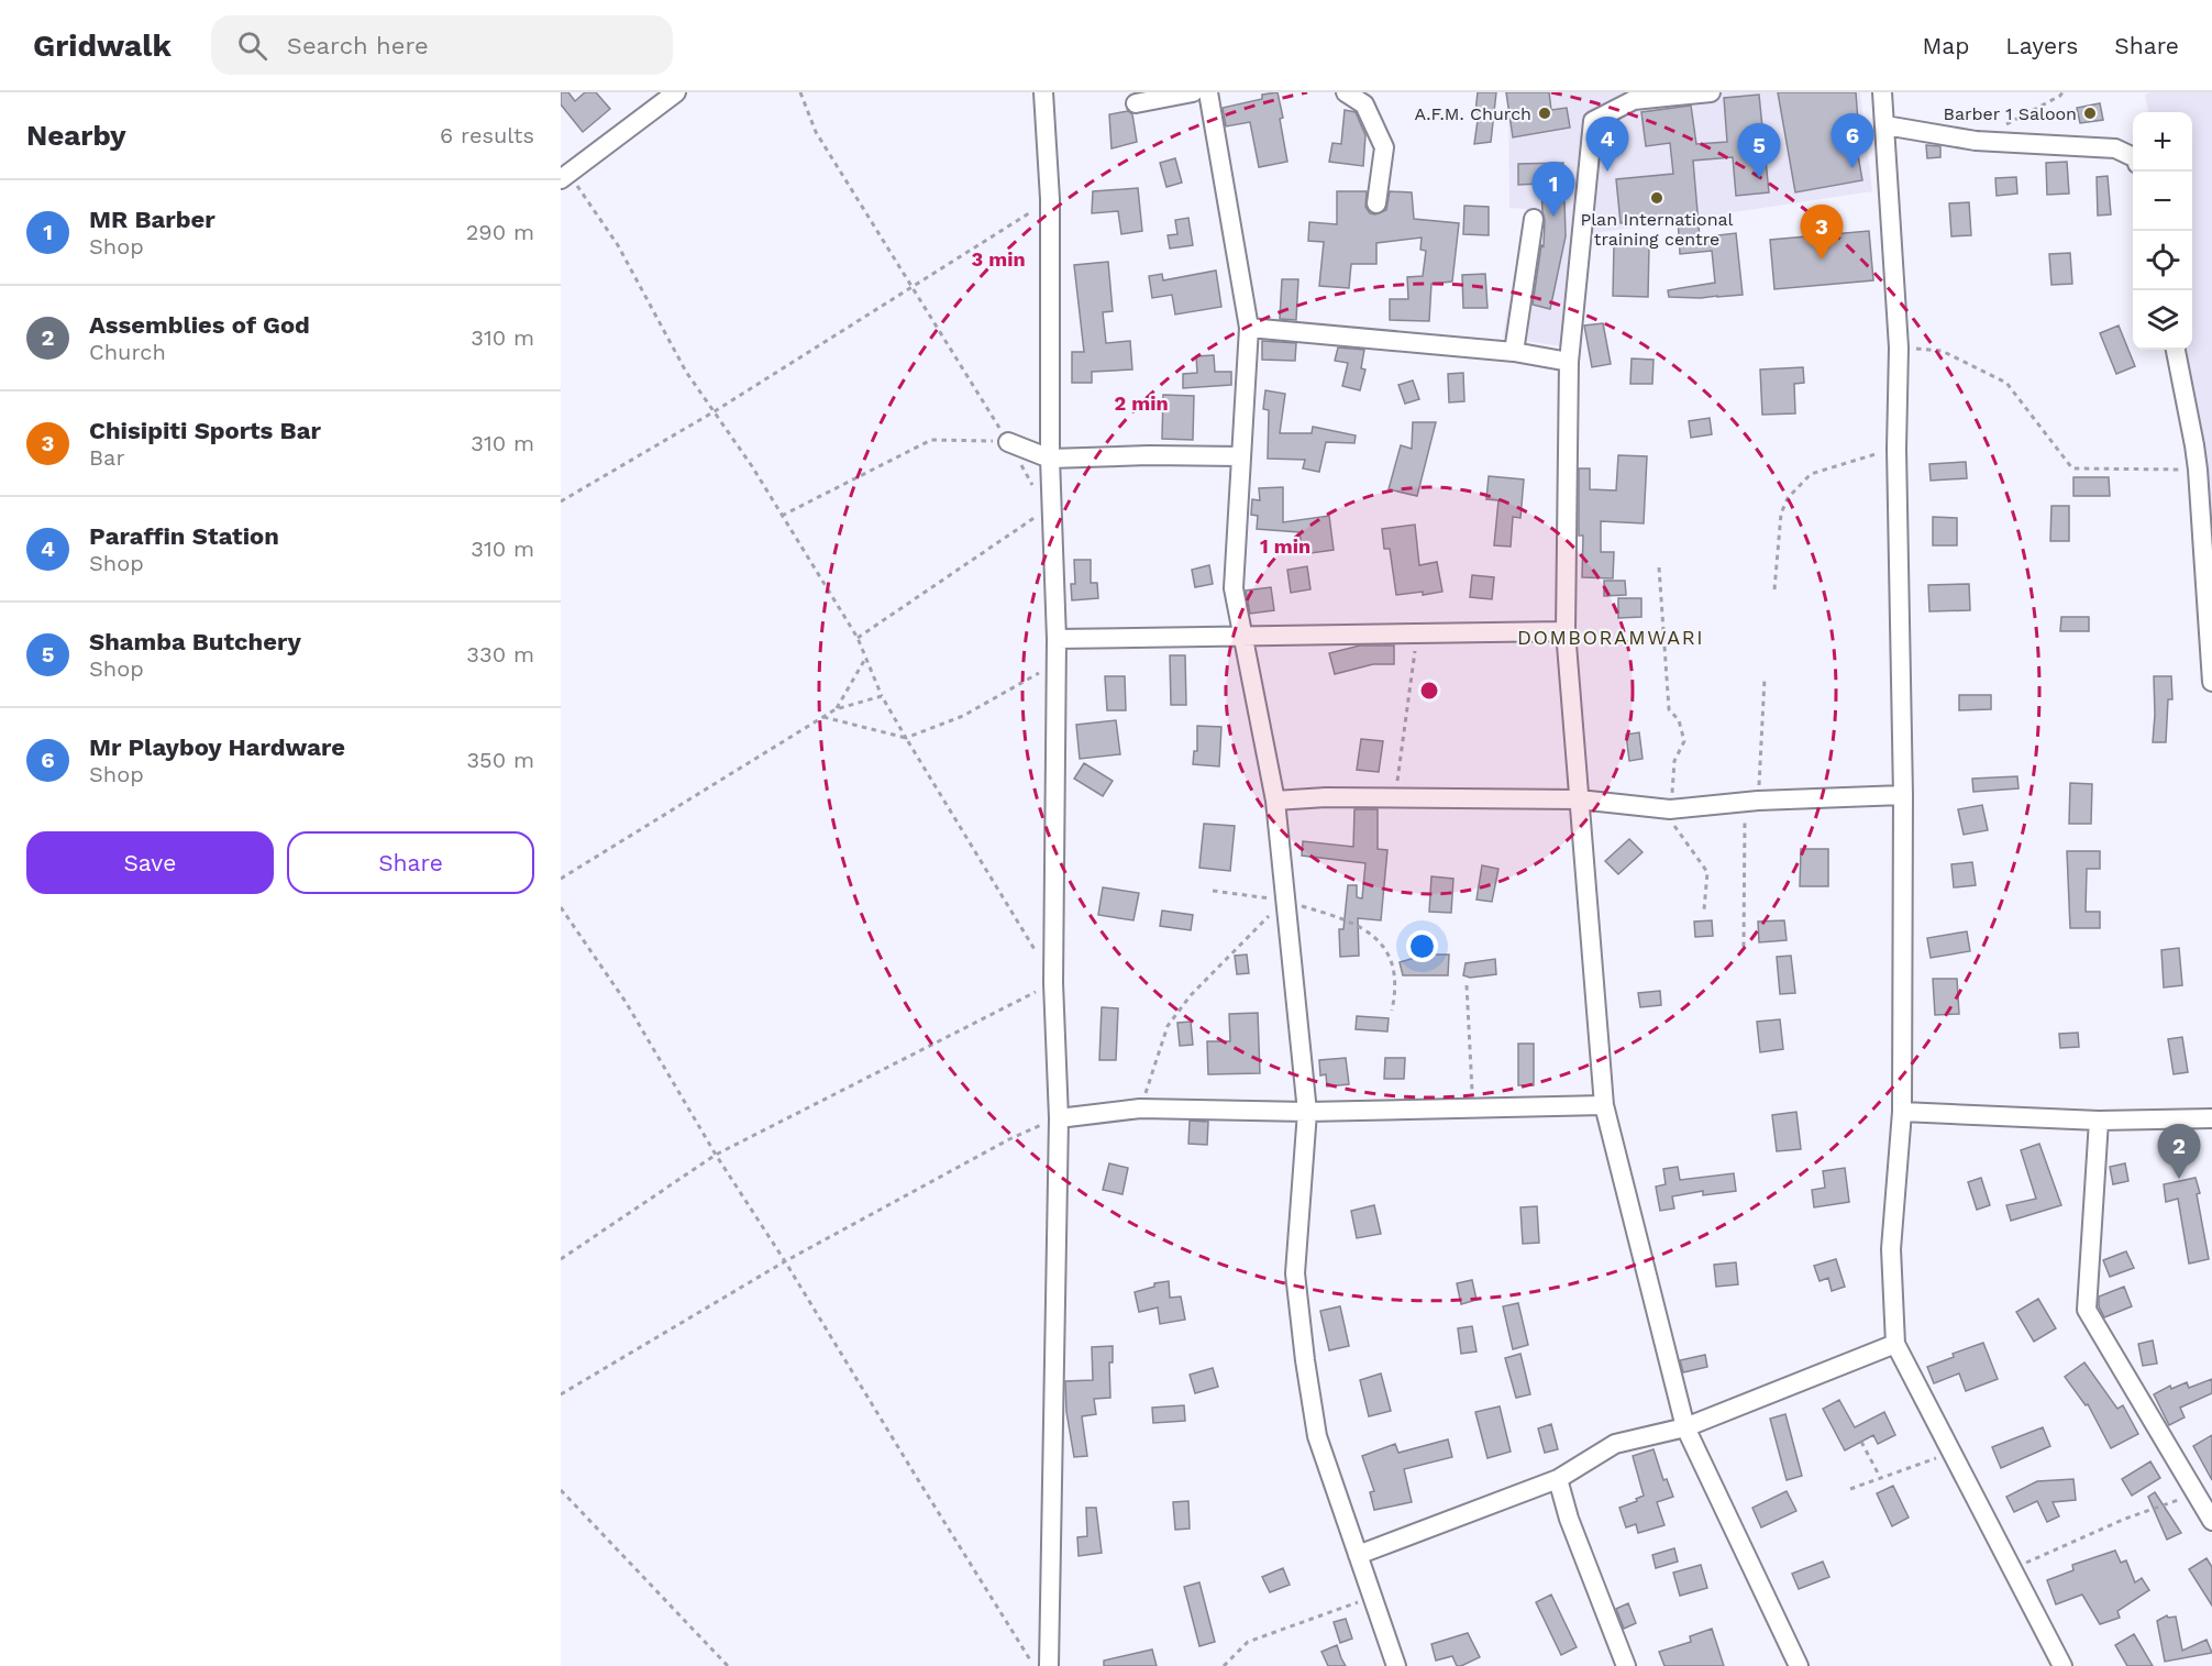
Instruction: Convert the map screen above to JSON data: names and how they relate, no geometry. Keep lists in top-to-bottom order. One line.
{"districts":["DOMBORAMWARI"],"places":["A.F.M. Church","Barber 1 Saloon","Plan International training centre"],"page":{"header":"Gridwalk","search":"Search here","nav":["Map","Layers","Share"],"heading":["Nearby","6 results"],"map_buttons":["+","−"],"pins":["6","4","5","1","3","2"],"list":[{"mark":"1","name":"MR Barber","note":"Shop","value":"290 m"},{"mark":"2","name":"Assemblies of God","note":"Church","value":"310 m"},{"mark":"3","name":"Chisipiti Sports Bar","note":"Bar","value":"310 m"},{"mark":"4","name":"Paraffin Station","note":"Shop","value":"310 m"},{"mark":"5","name":"Shamba Butchery","note":"Shop","value":"330 m"},{"mark":"6","name":"Mr Playboy Hardware","note":"Shop","value":"350 m"}],"buttons":["Save","Share"]},"rings":["3 min","2 min","1 min"]}
